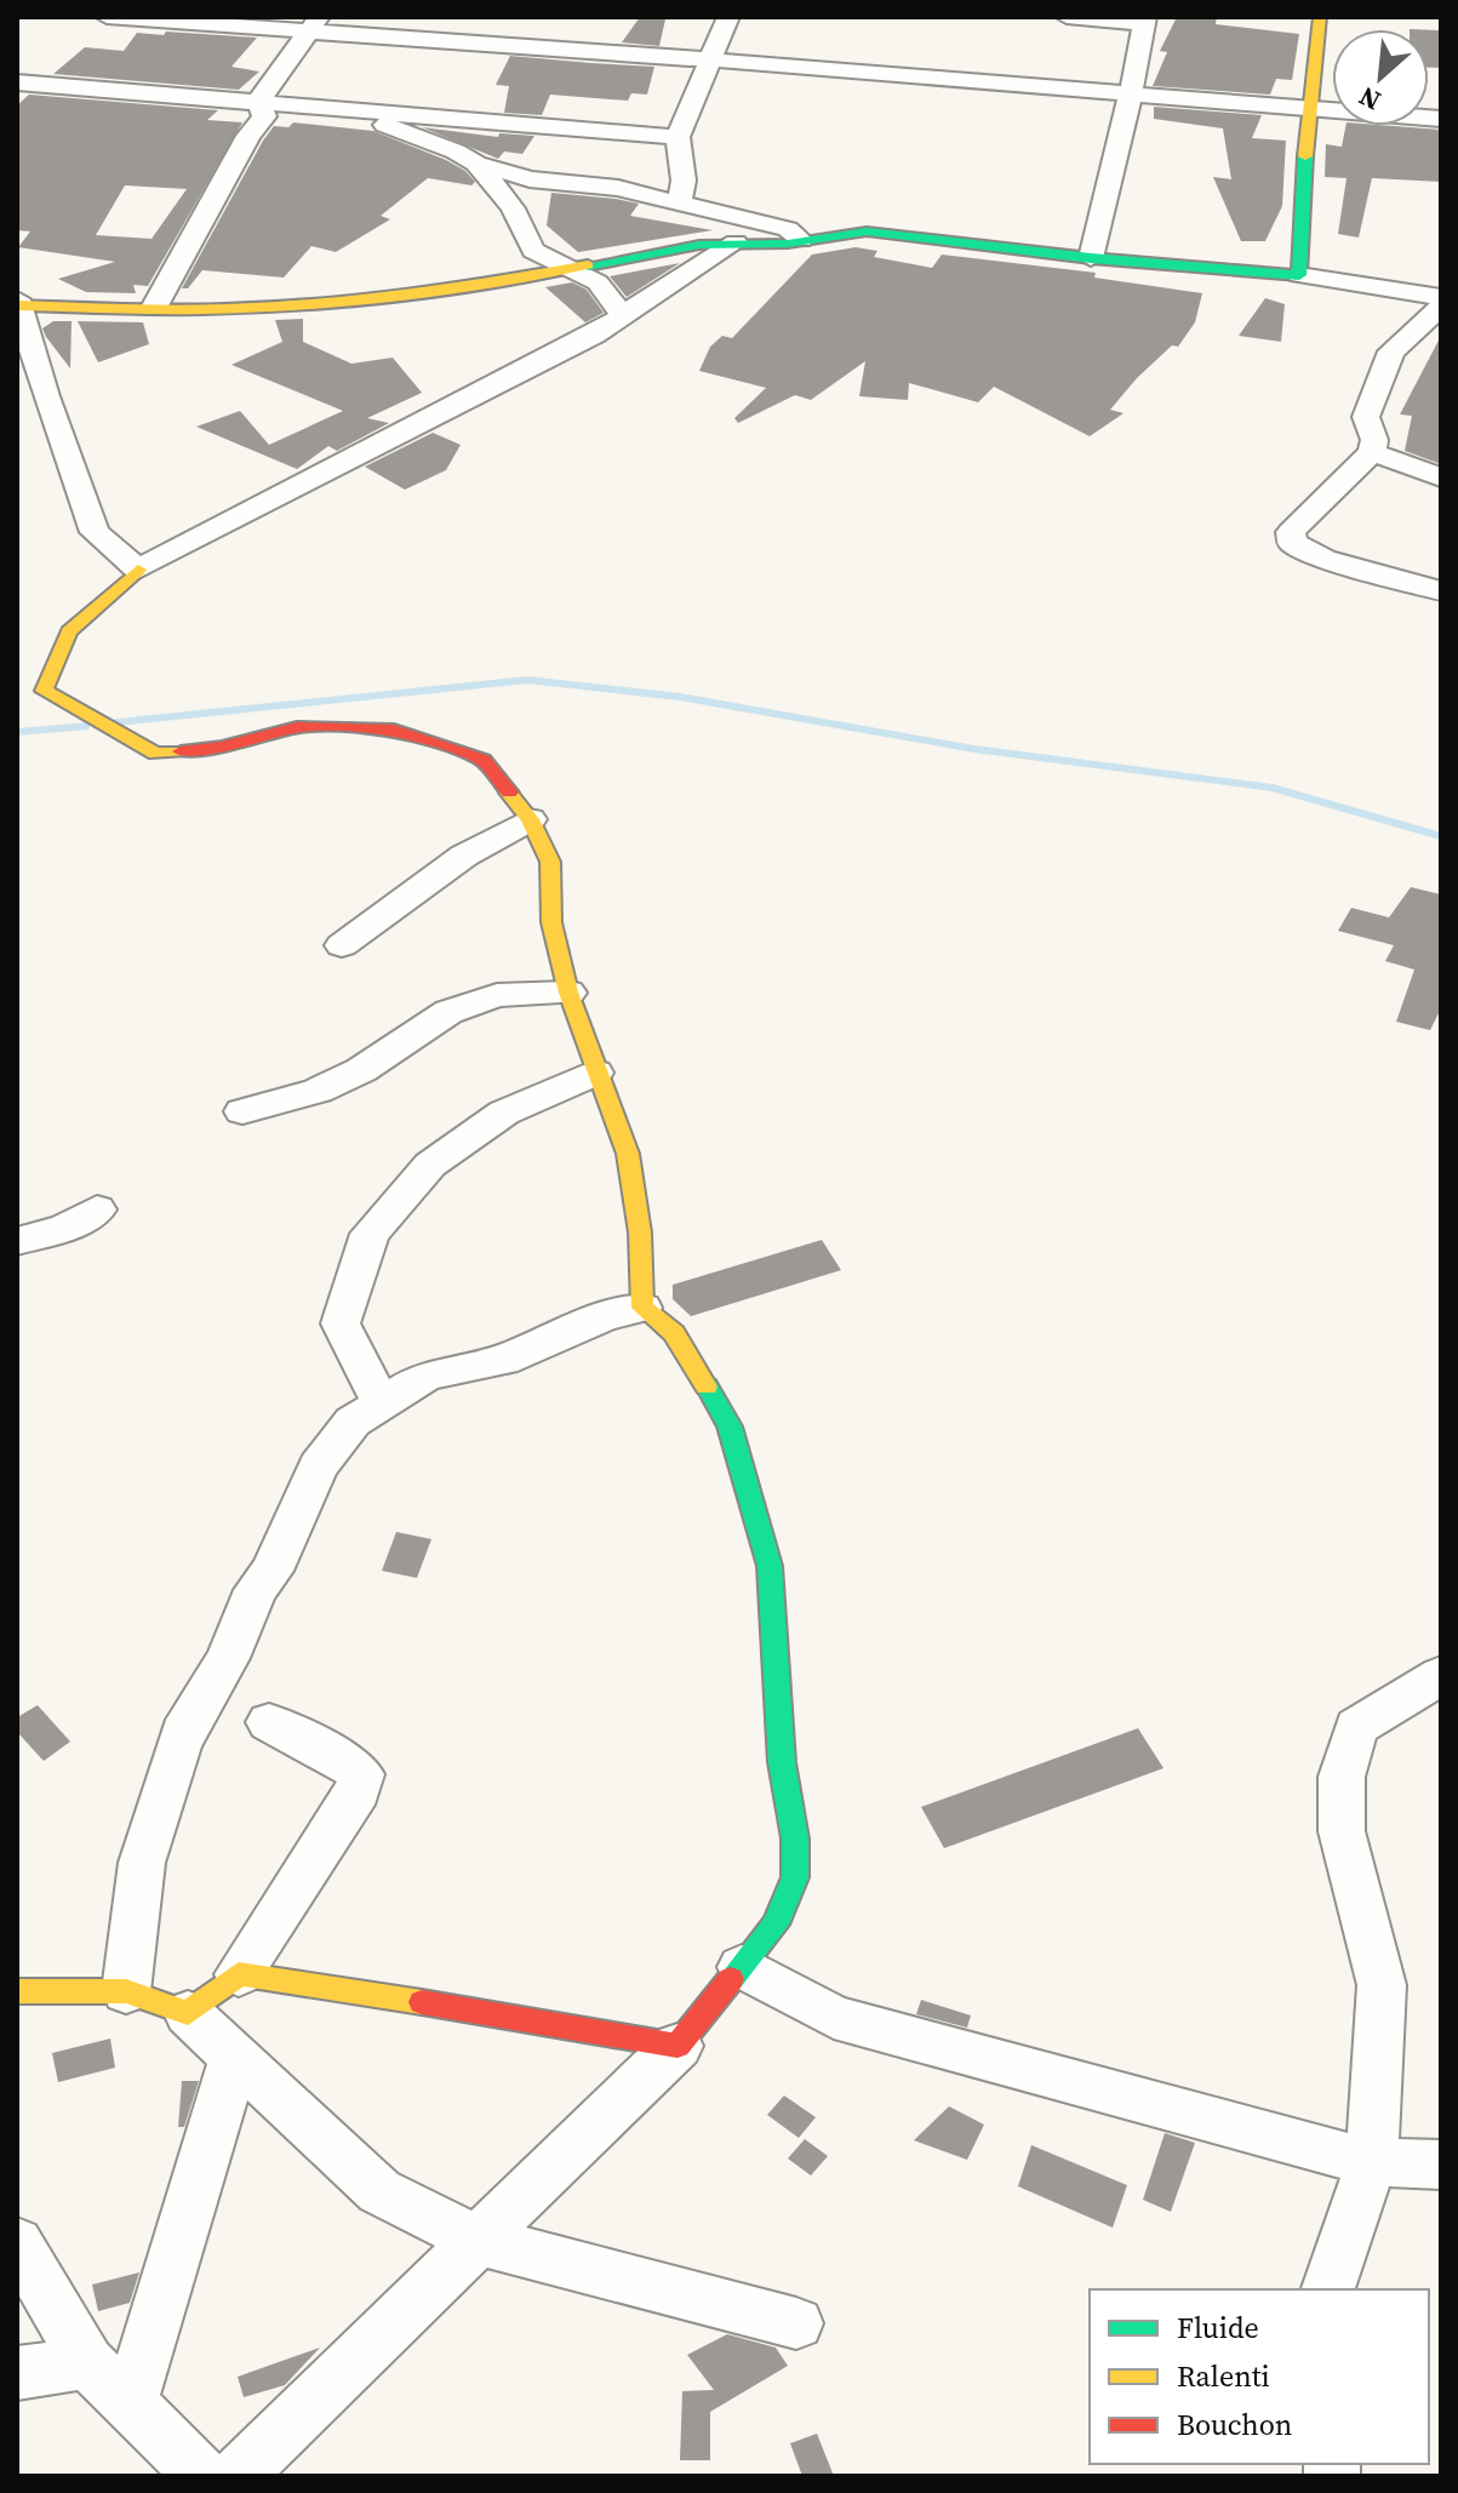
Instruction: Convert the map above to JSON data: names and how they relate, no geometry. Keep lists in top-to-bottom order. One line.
{"legend":["Fluide","Ralenti","Bouchon"],"north":"bottom left"}
